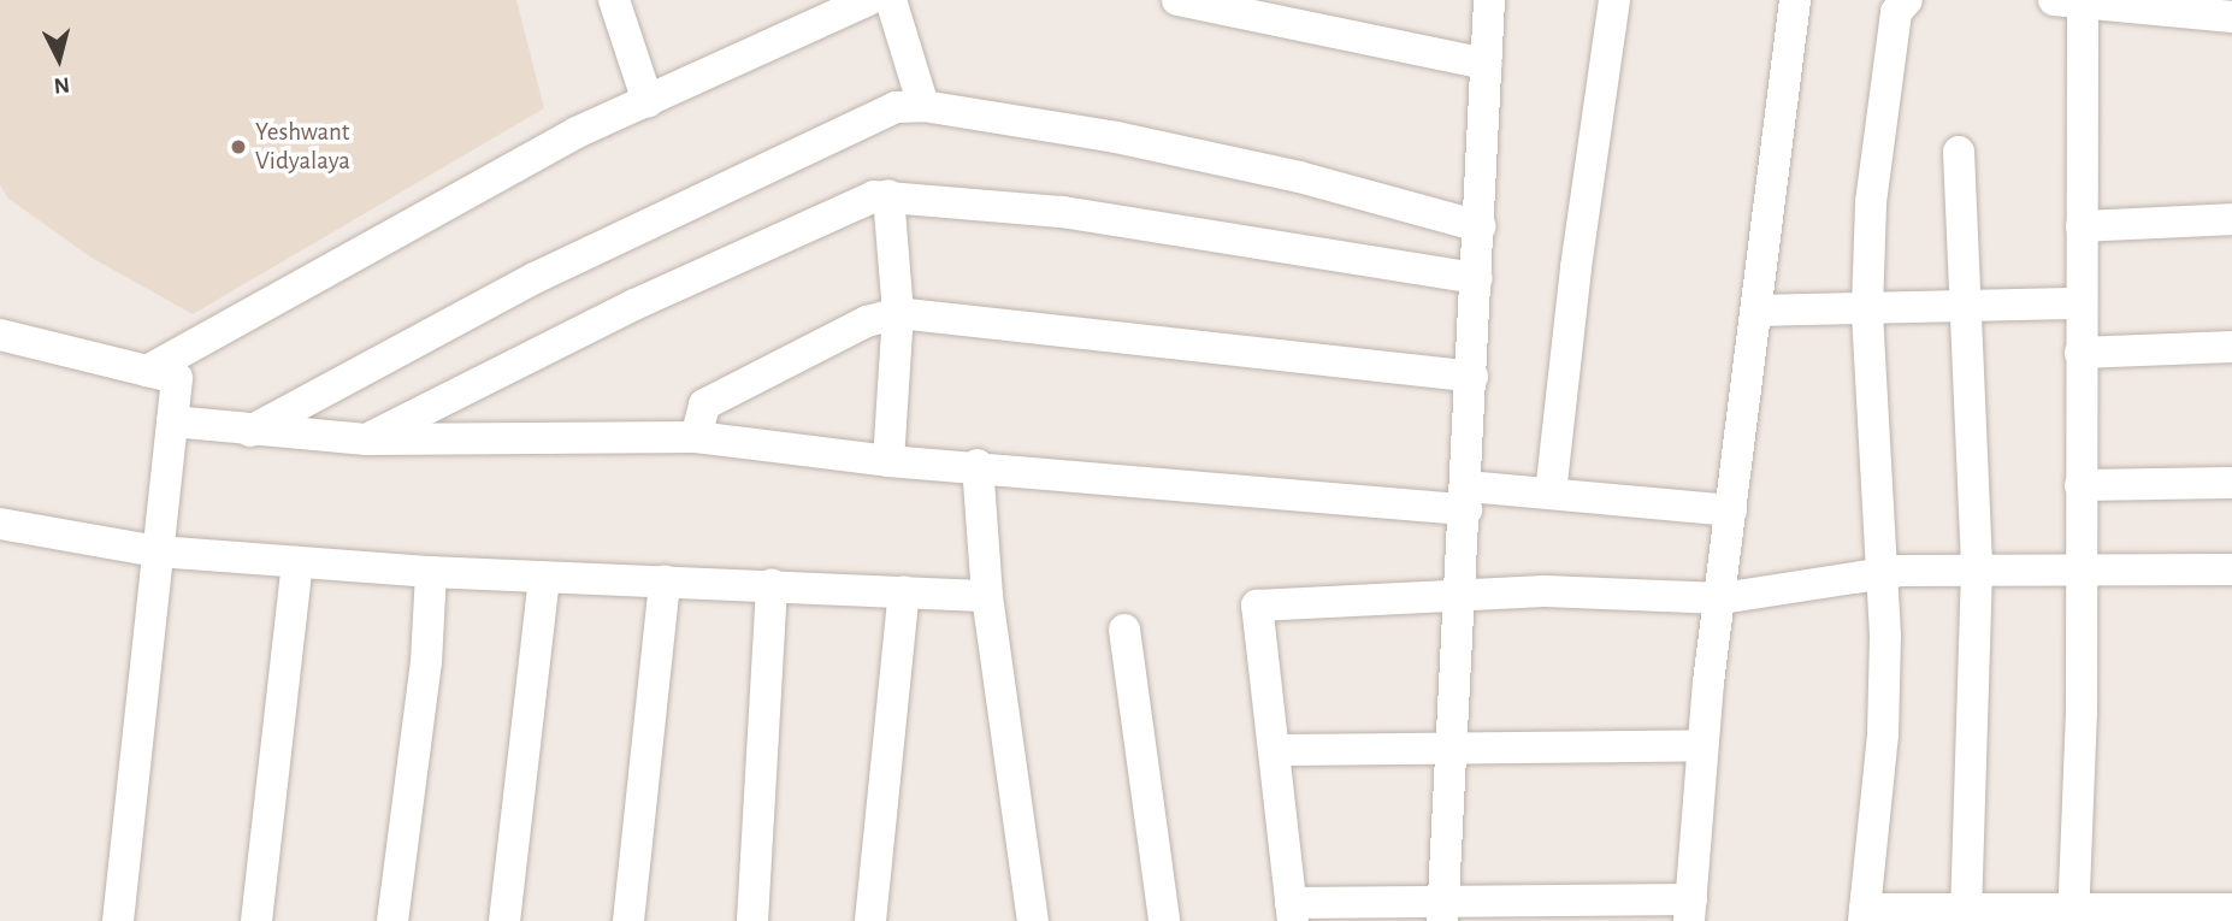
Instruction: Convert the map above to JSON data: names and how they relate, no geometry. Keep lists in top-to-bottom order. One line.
{"places":["Yeshwant Vidyalaya"],"north":"bottom"}
